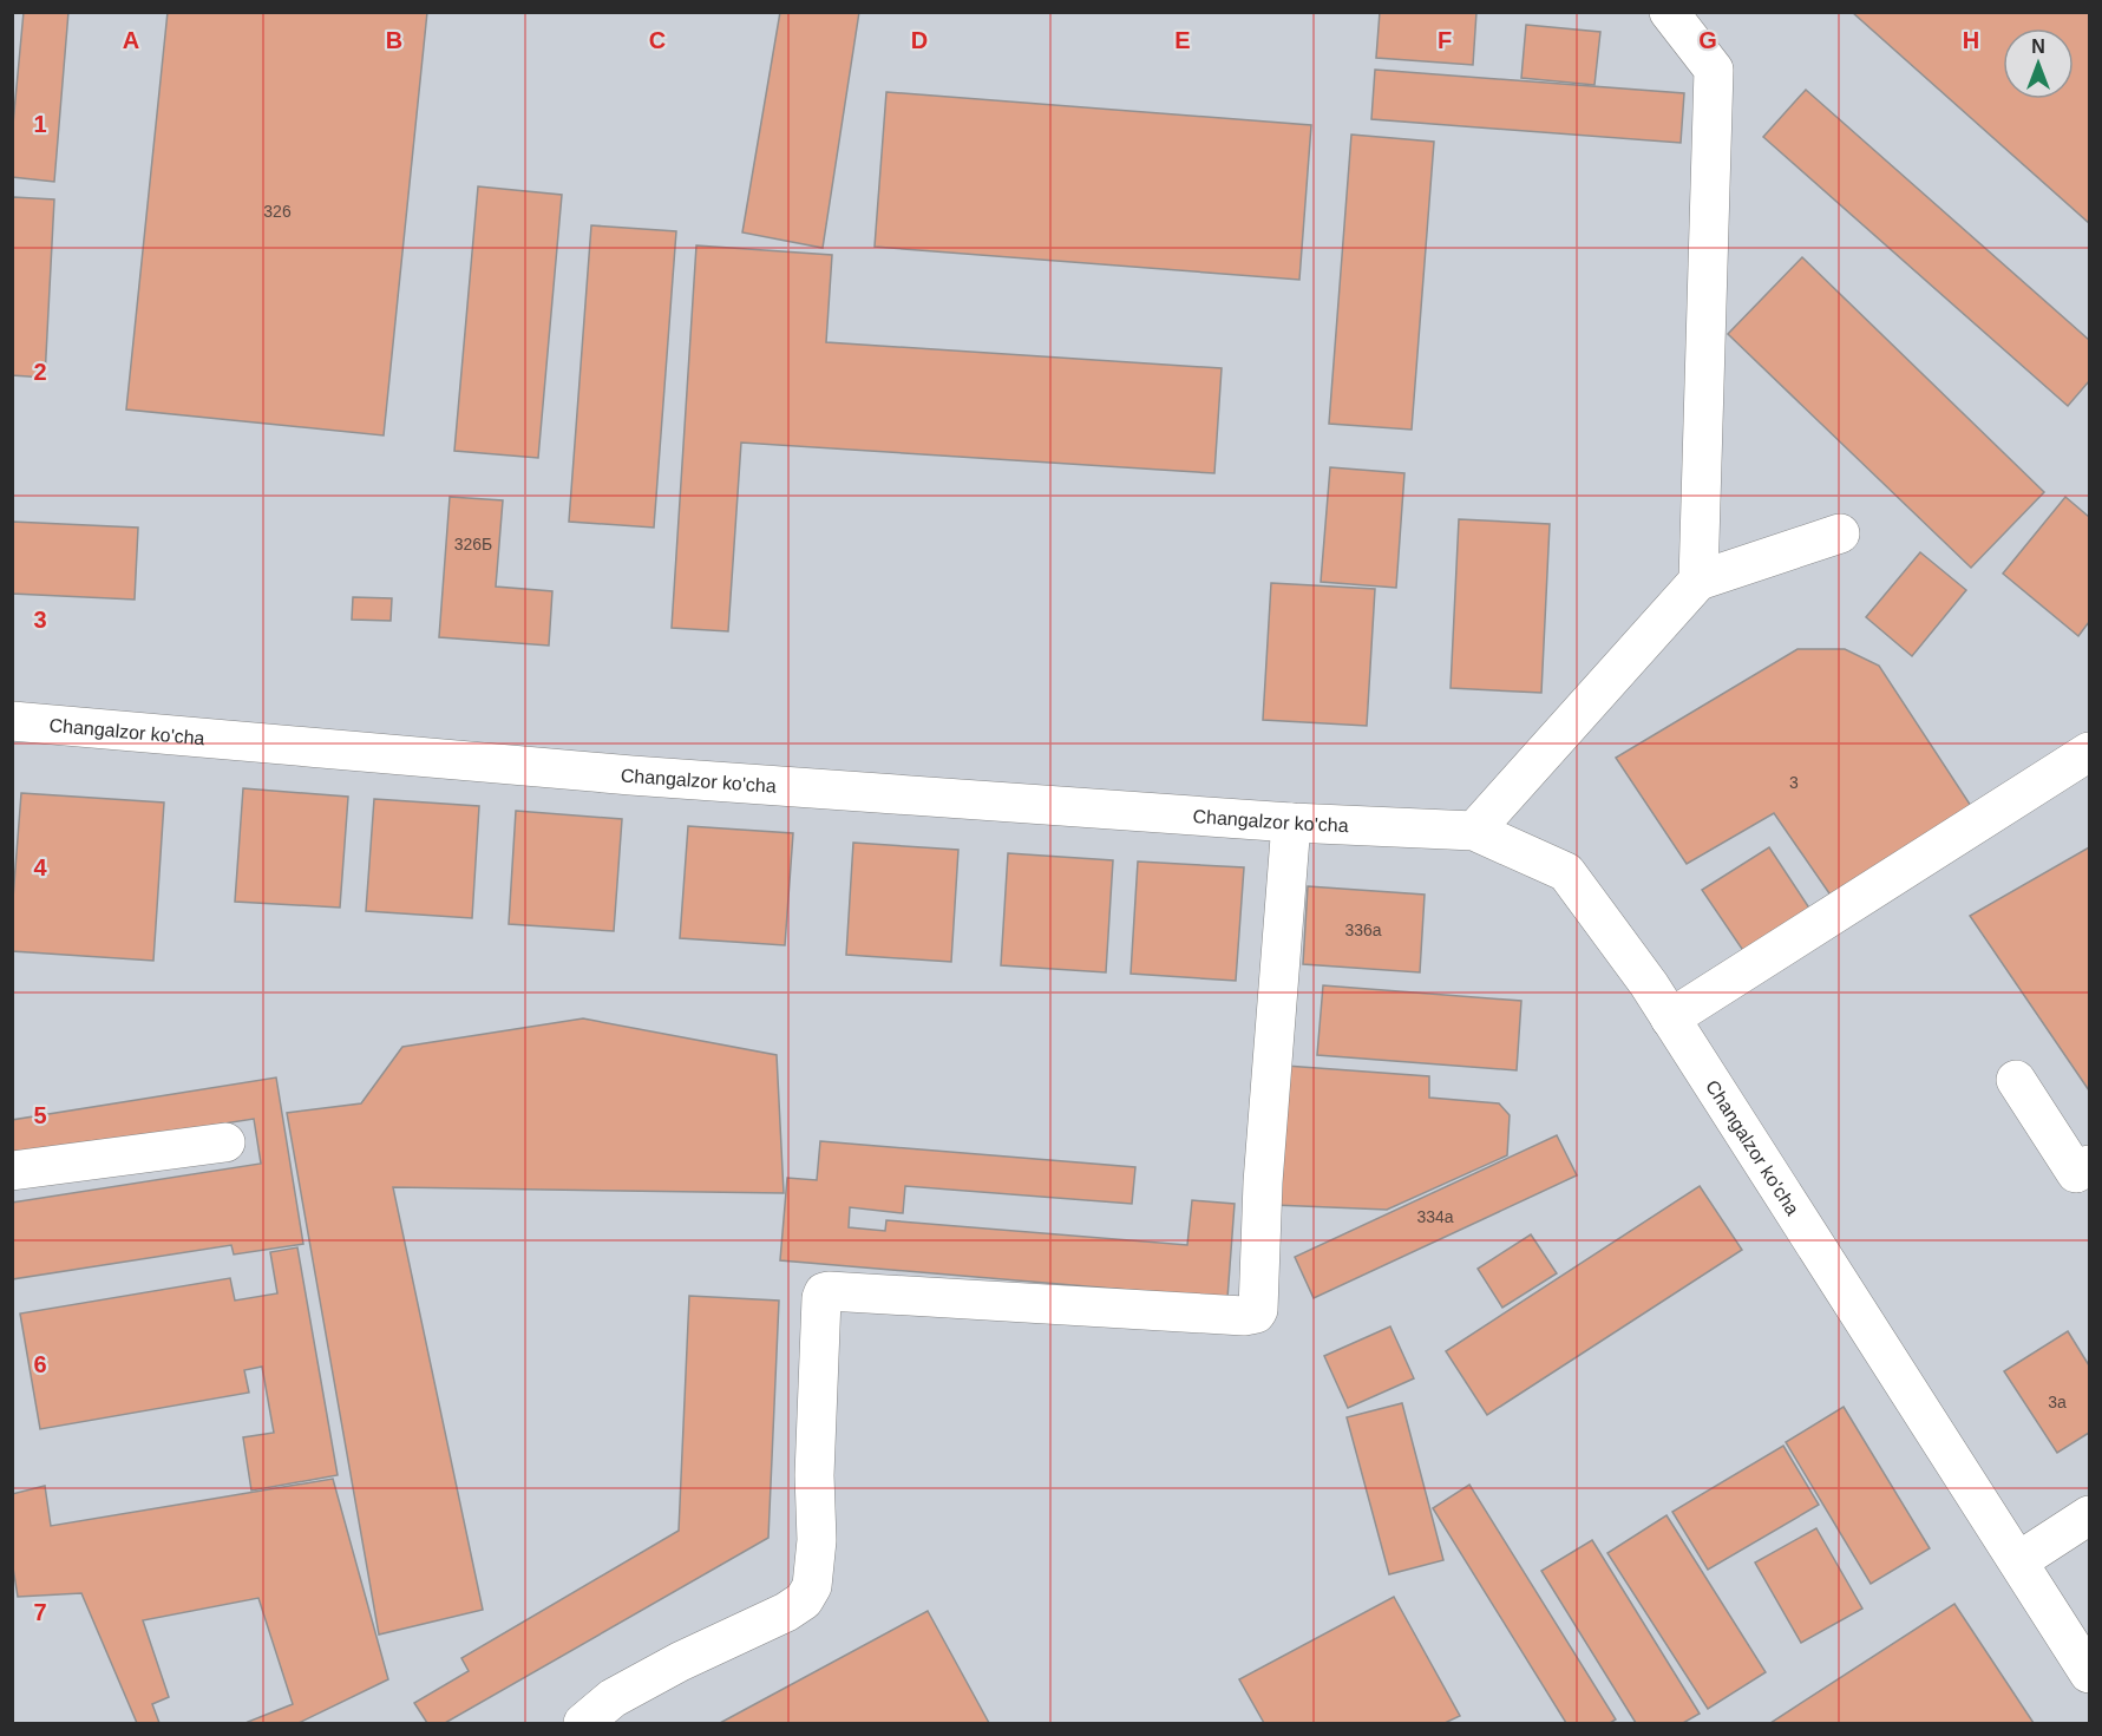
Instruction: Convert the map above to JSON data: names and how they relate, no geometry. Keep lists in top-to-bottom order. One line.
{"streets":{"street":["Changalzor ko'cha"]},"house_numbers":["326","326Б","3","336а","334а","3a"],"north":"top","grid":{"columns":["A","B","C","D","E","F","G","H"],"rows":["1","2","3","4","5","6","7"]}}
